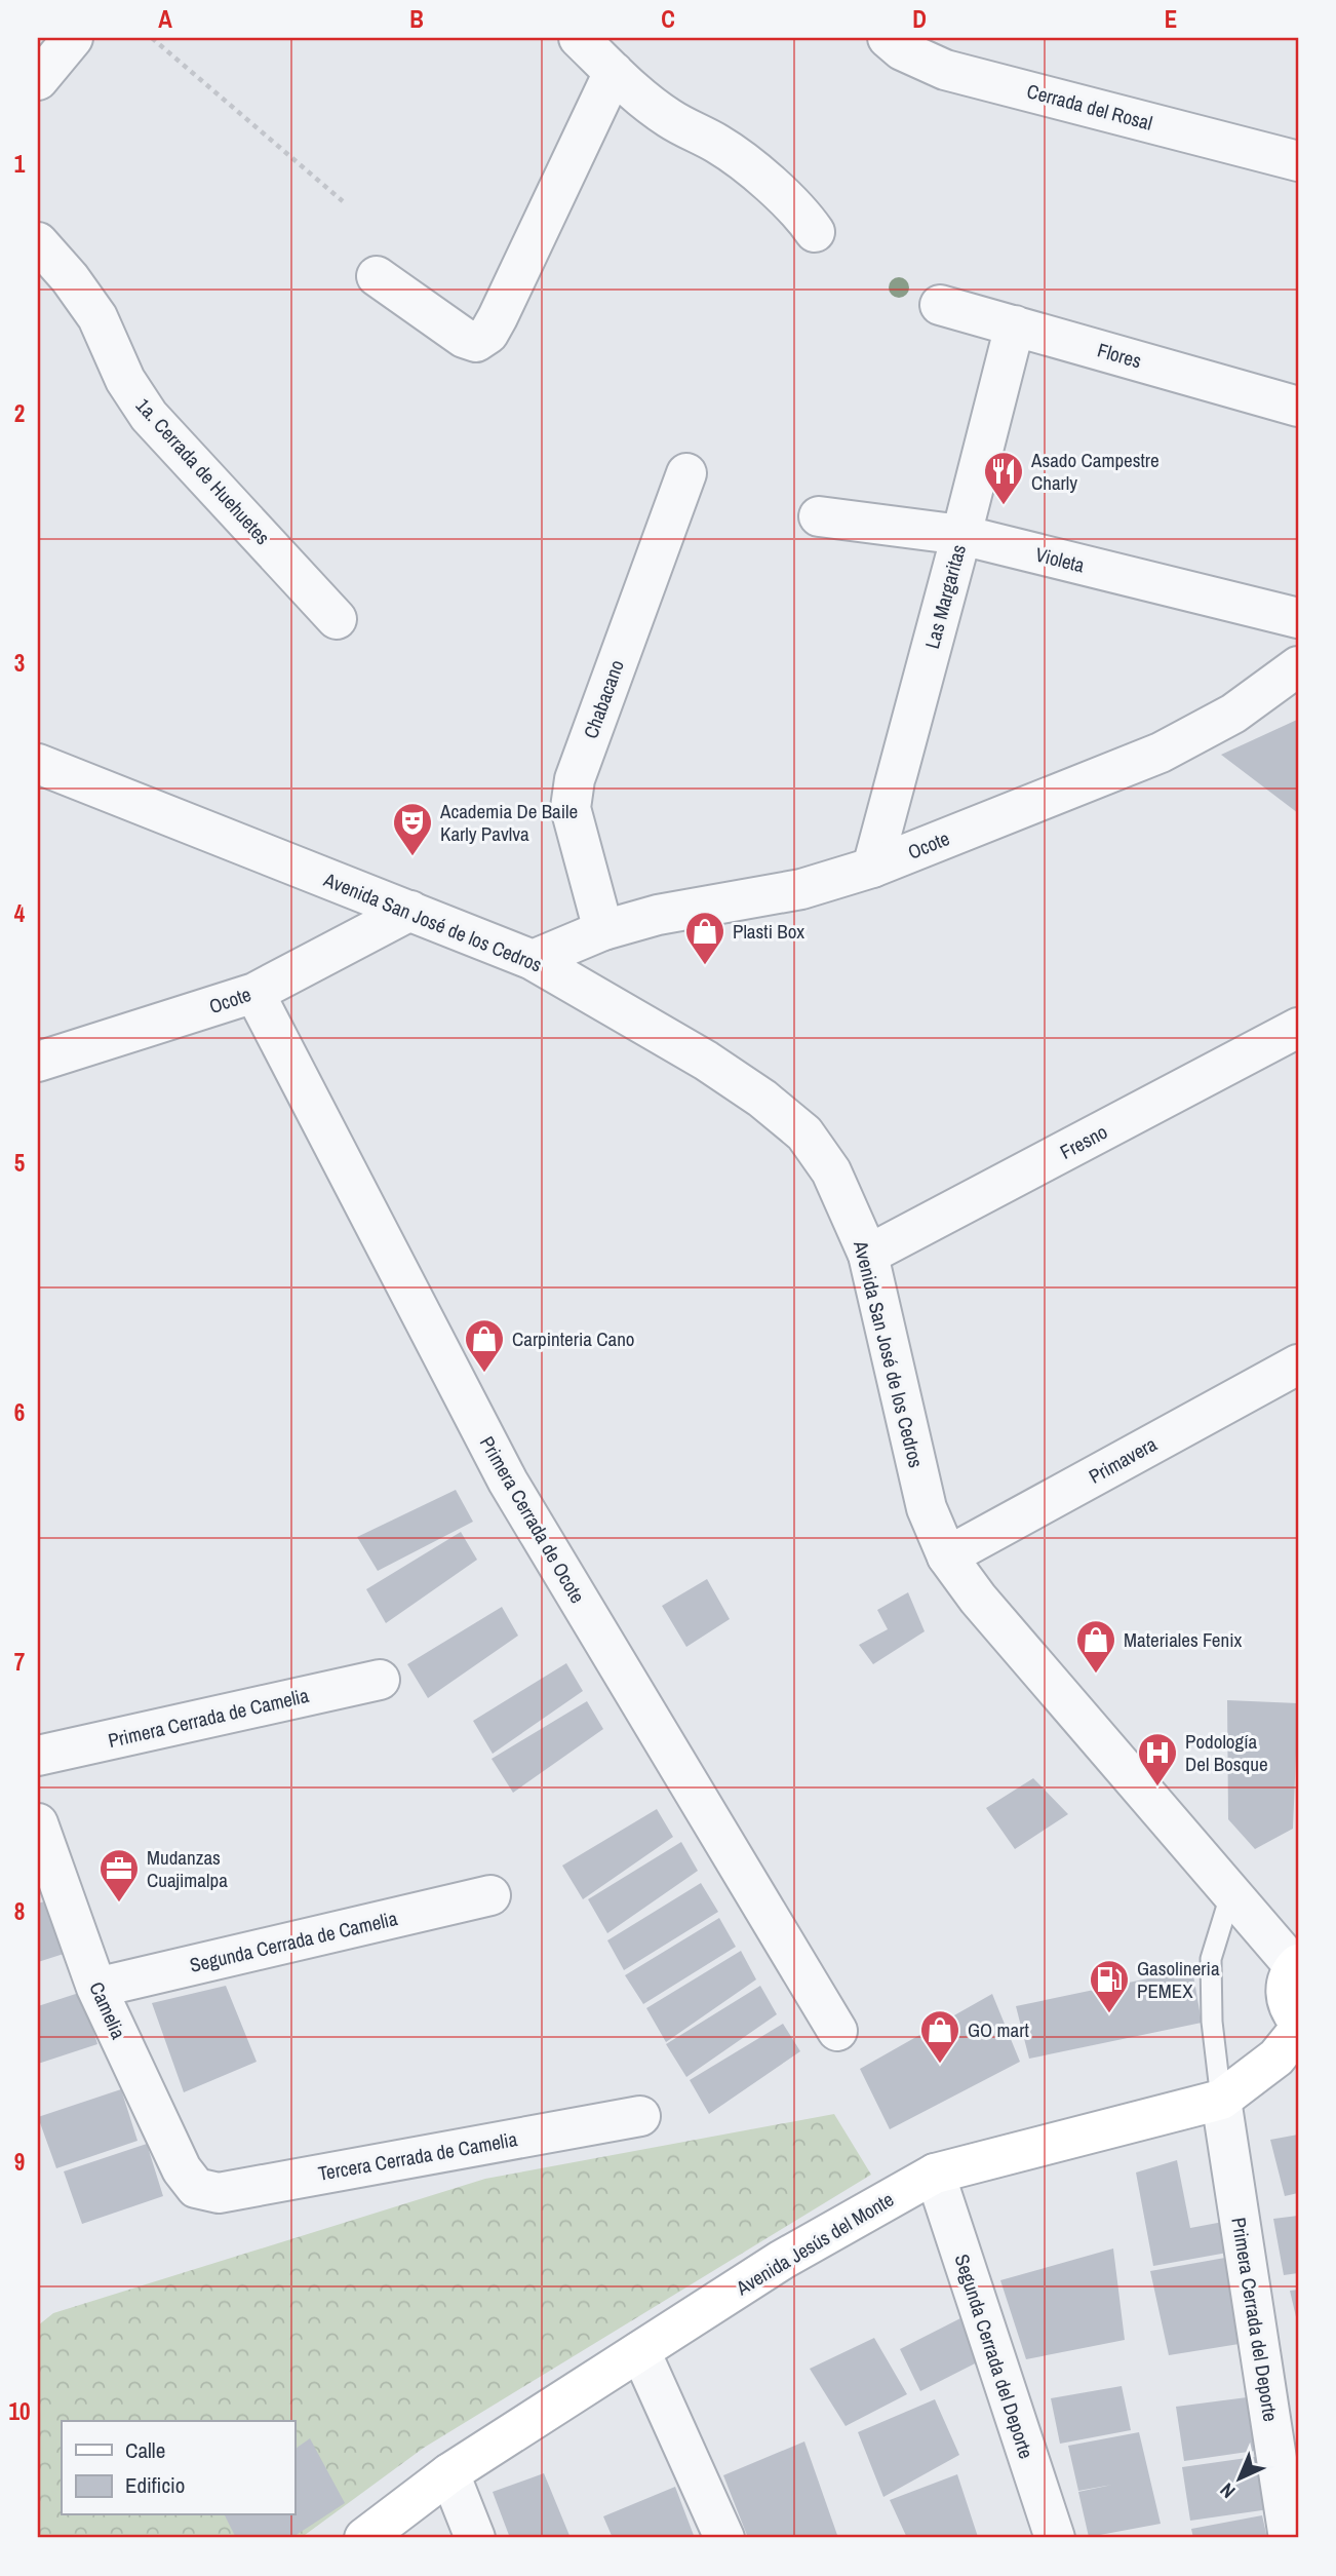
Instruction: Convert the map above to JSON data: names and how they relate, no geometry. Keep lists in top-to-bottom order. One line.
{"streets":{"main road":["Avenida Jesús del Monte"],"street":["Cerrada del Rosal","Flores","1a. Cerrada de Huehuetes","Violeta","Las Margaritas","Chabacano","Ocote","Avenida San José de los Cedros","Fresno","Primavera","Primera Cerrada de Ocote","Primera Cerrada de Camelia","Segunda Cerrada de Camelia","Camelia","Tercera Cerrada de Camelia","Primera Cerrada del Deporte","Segunda Cerrada del Deporte"]},"crossings":[["Flores","Las Margaritas"],["Violeta","Las Margaritas"],["Las Margaritas","Ocote"],["Chabacano","Ocote"],["Ocote","Avenida San José de los Cedros"],["Ocote","Primera Cerrada de Ocote"],["Avenida San José de los Cedros","Fresno"],["Avenida San José de los Cedros","Primavera"],["Segunda Cerrada de Camelia","Camelia"],["Camelia","Tercera Cerrada de Camelia"],["Avenida Jesús del Monte","Primera Cerrada del Deporte"],["Avenida Jesús del Monte","Segunda Cerrada del Deporte"]],"places":{"restaurant":["Asado Campestre Charly"],"theatre":["Academia De Baile Karly Pavlva"],"shop":["Plasti Box","Carpinteria Cano","Materiales Fenix","GO mart"],"hospital":["Podología Del Bosque"],"office":["Mudanzas Cuajimalpa"],"fuel station":["Gasolineria PEMEX"]},"legend":["Calle","Edificio"],"north":"bottom left","grid":{"columns":["A","B","C","D","E"],"rows":["1","2","3","4","5","6","7","8","9","10"]}}
